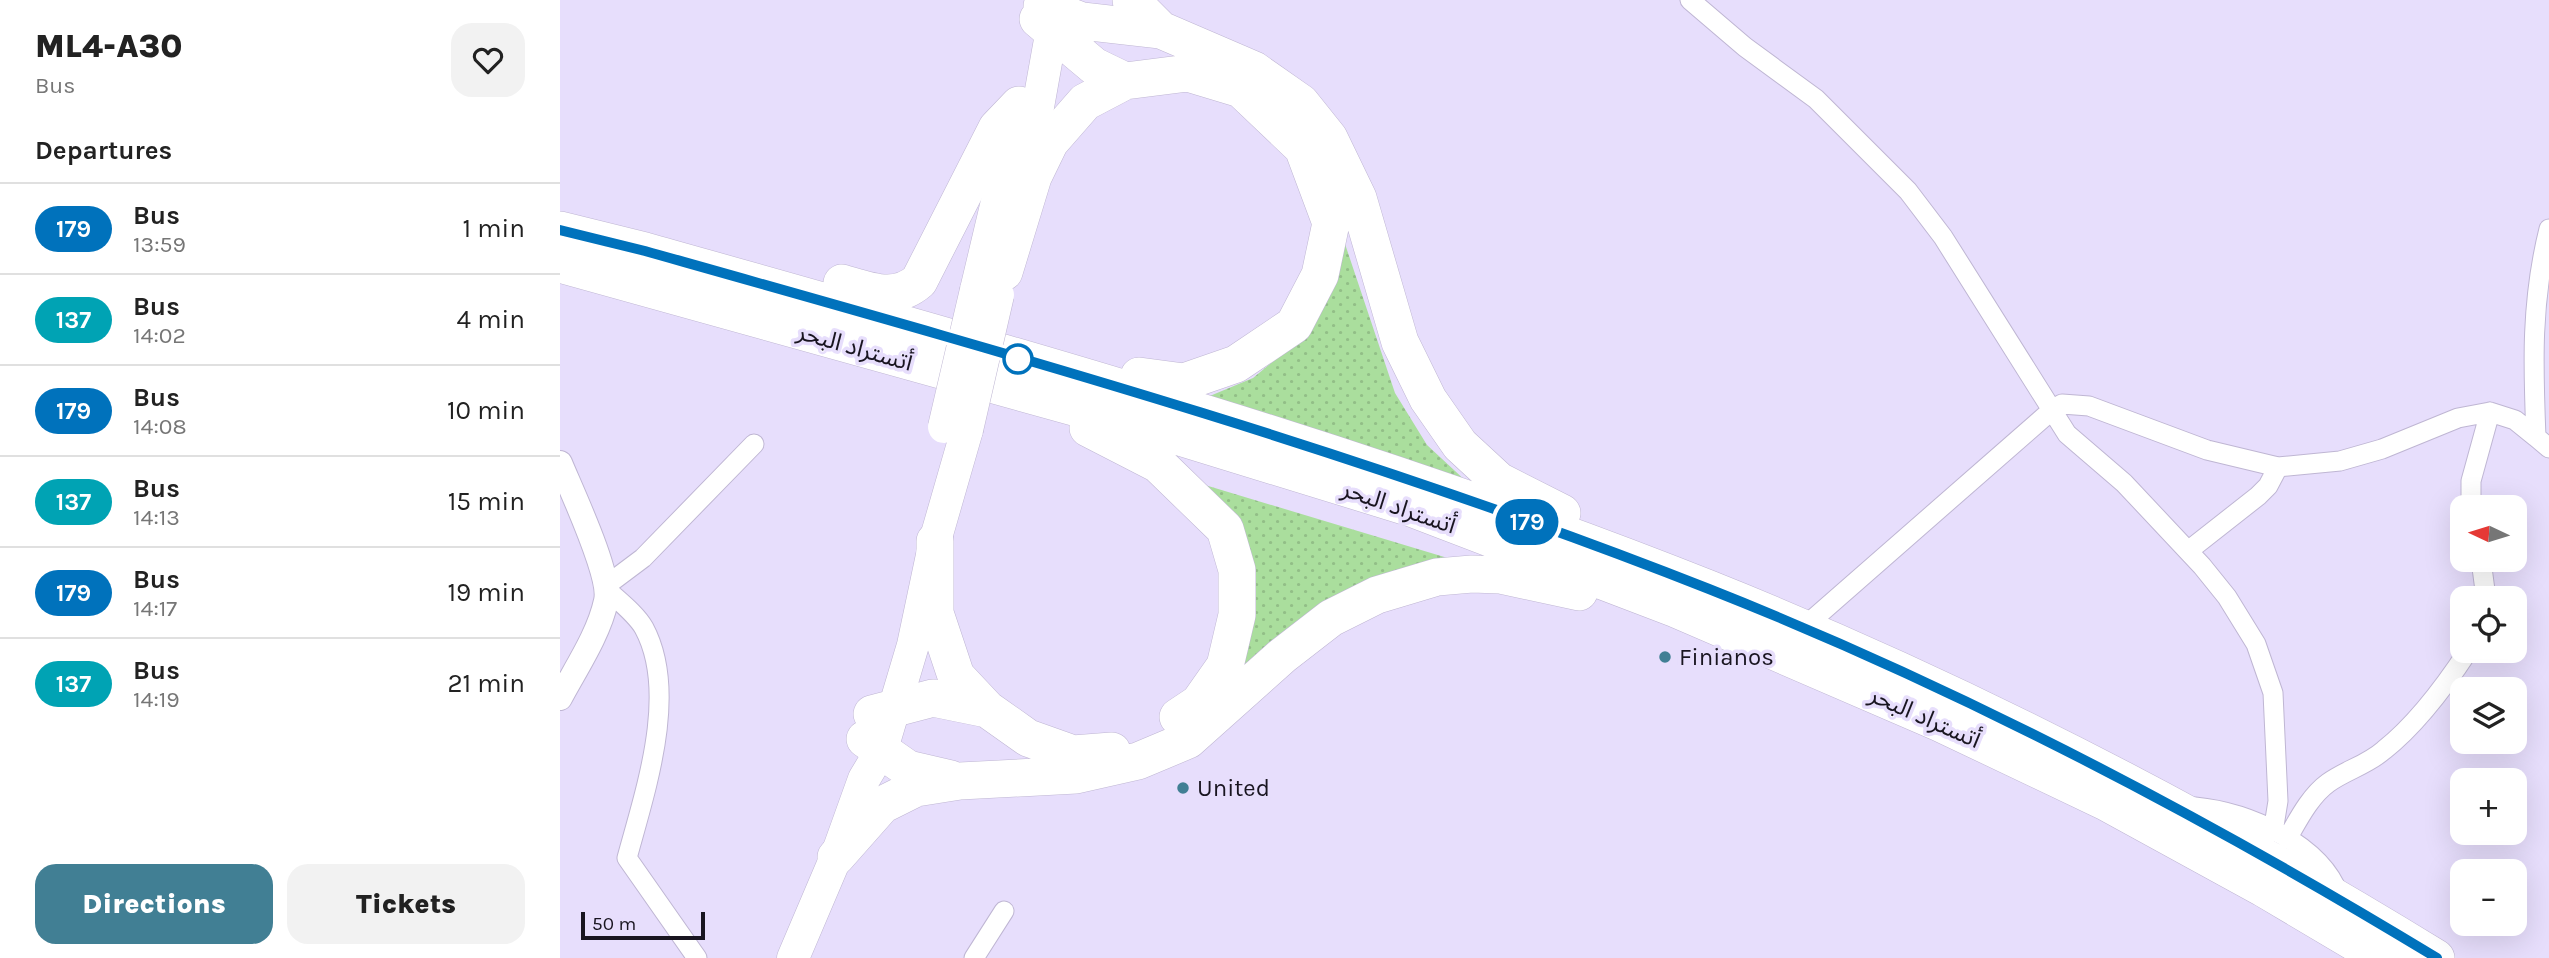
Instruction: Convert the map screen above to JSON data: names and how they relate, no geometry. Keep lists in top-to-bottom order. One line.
{"streets":{"highway":["أتستراد البحر"]},"places":["Finianos","United"],"lines":["bus line 179"],"scale_bar":"50 m","north":"left","page":{"heading":[["ML4-A30","Bus"],"Departures"],"on_map":"179","list":[{"mark":"179","name":"Bus","note":"13:59","value":"1 min"},{"mark":"137","name":"Bus","note":"14:02","value":"4 min"},{"mark":"179","name":"Bus","note":"14:08","value":"10 min"},{"mark":"137","name":"Bus","note":"14:13","value":"15 min"},{"mark":"179","name":"Bus","note":"14:17","value":"19 min"},{"mark":"137","name":"Bus","note":"14:19","value":"21 min"}],"map_buttons":["+","−"],"buttons":["Directions","Tickets"],"scale":"50 m"}}
